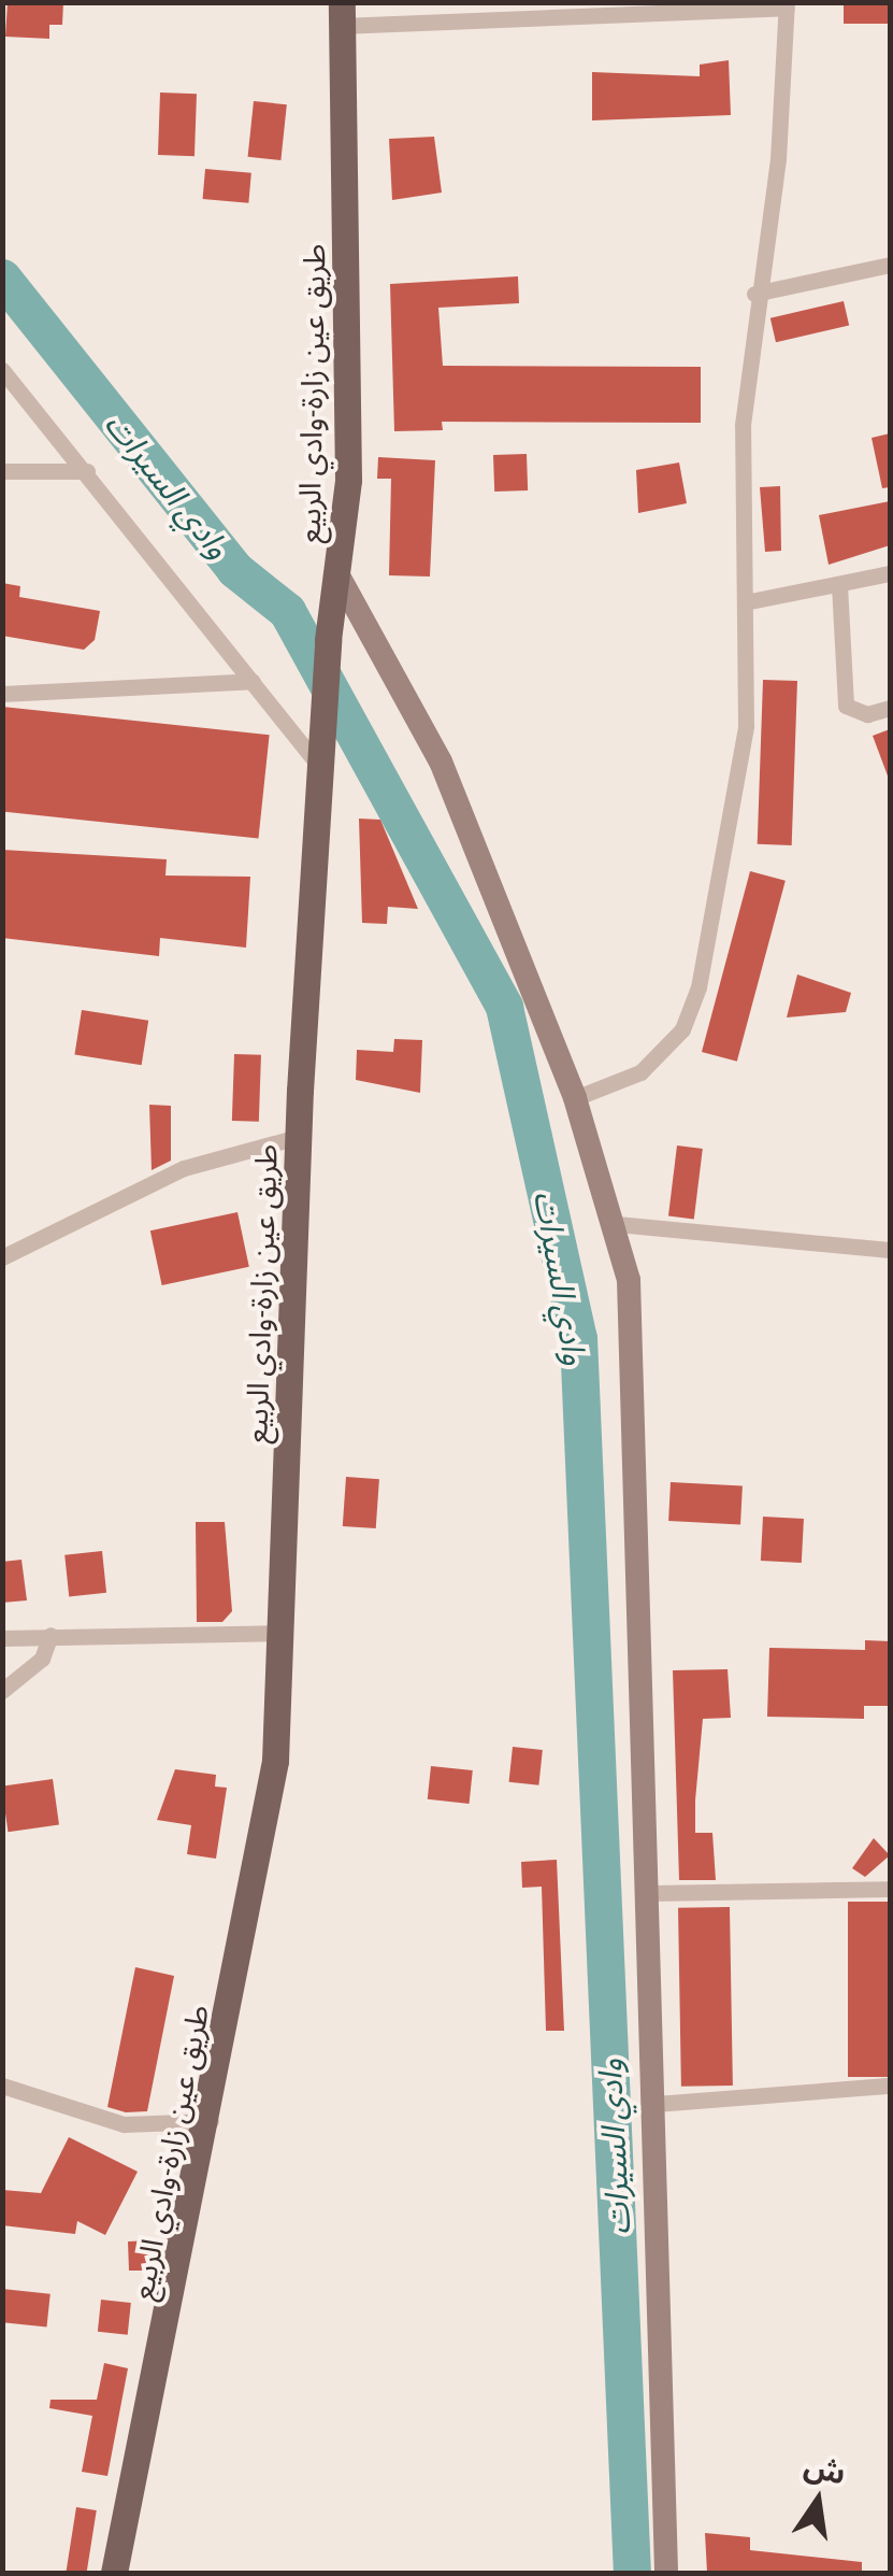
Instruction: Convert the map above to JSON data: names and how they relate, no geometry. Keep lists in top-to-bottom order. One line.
{"streets":{"main road":["طريق عين زارة-وادي الربيع"]},"water":["وادي السيرات"],"north":"top"}
